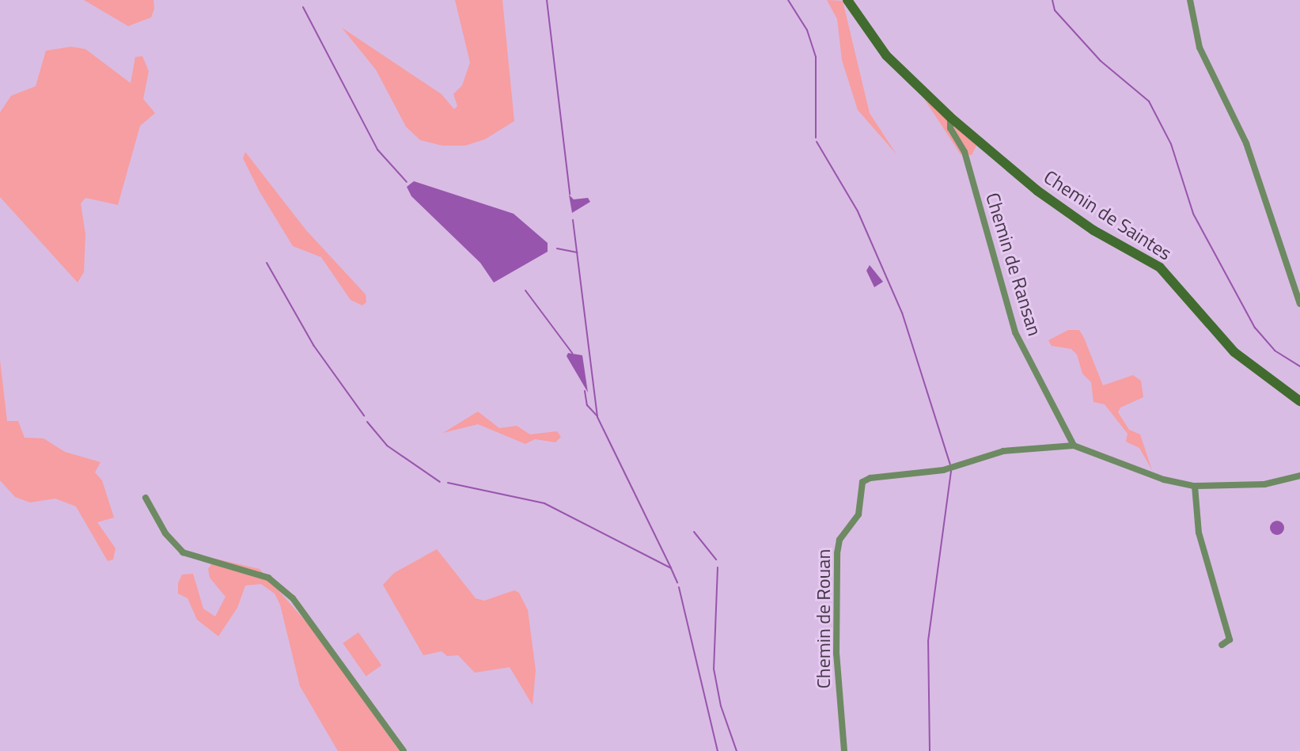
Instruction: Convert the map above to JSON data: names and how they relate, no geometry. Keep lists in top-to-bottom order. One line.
{"streets":{"street":["Chemin de Saintes","Chemin de Ransan","Chemin de Rouan"]},"crossings":[["Chemin de Saintes","Chemin de Ransan"],["Chemin de Ransan","Chemin de Rouan"]]}
